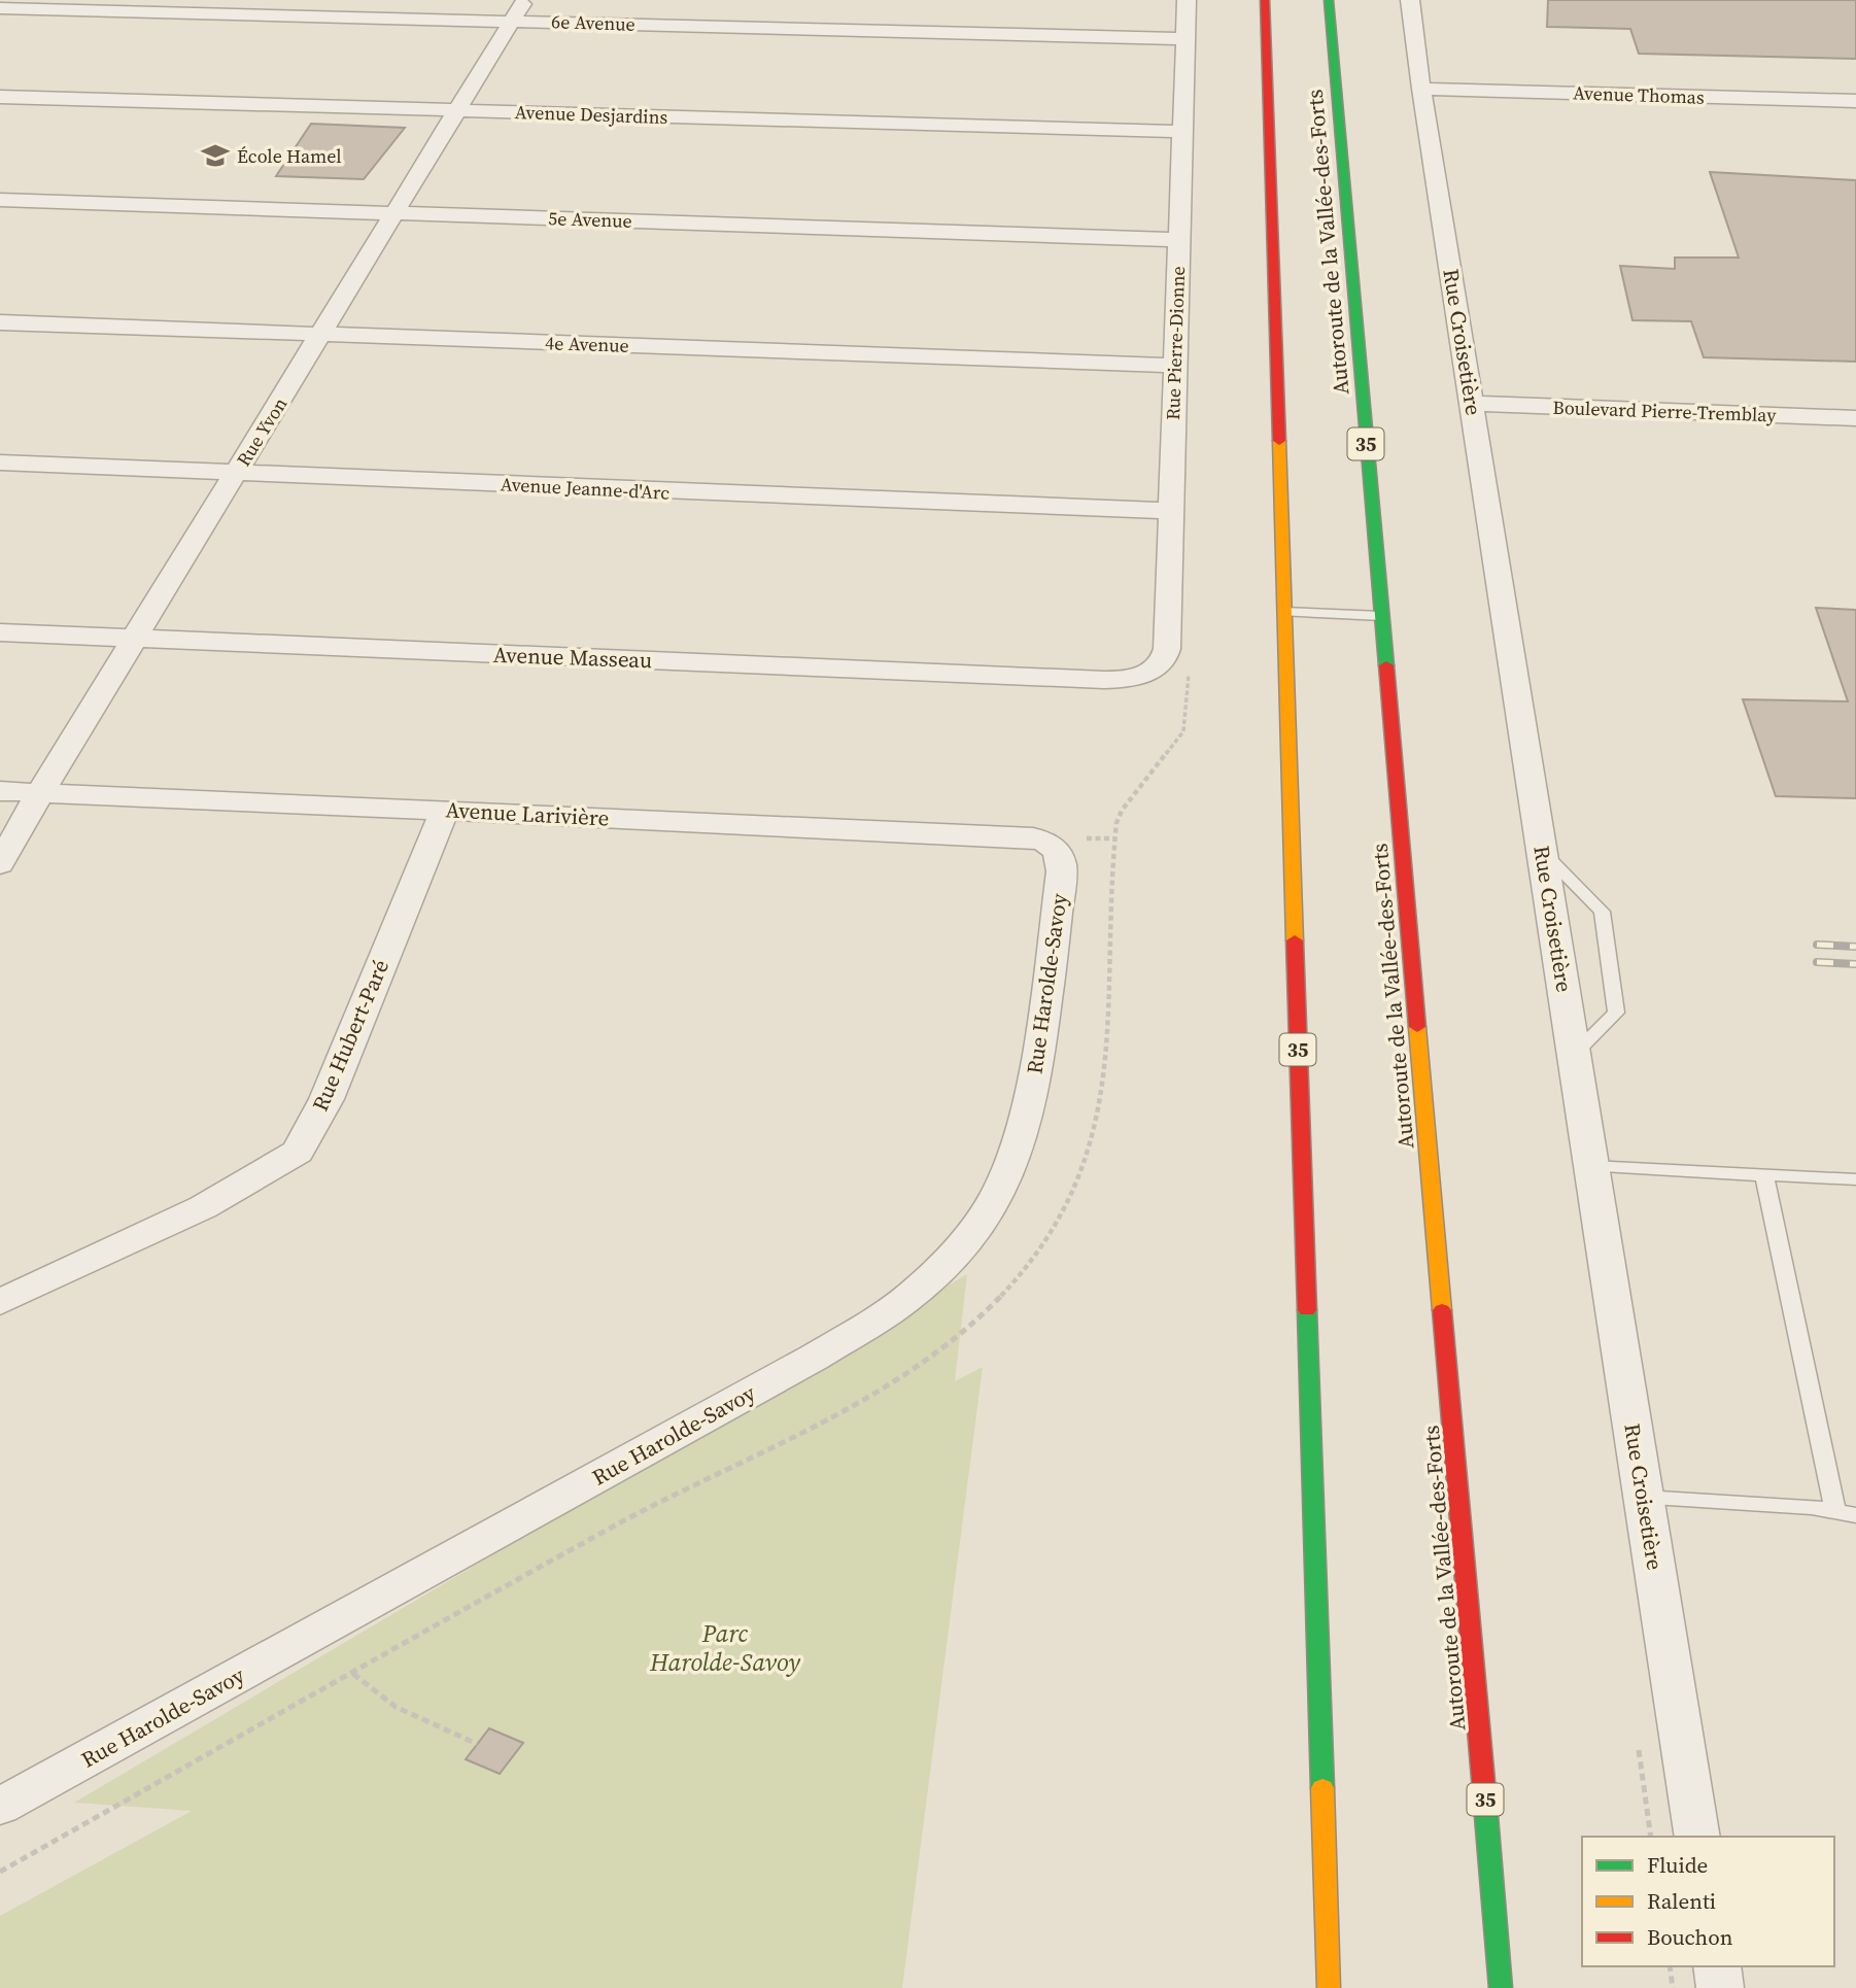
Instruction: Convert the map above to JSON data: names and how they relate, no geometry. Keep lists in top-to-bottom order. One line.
{"streets":{"highway":["Autoroute de la Vallée-des-Forts","35"],"street":["6e Avenue","Avenue Thomas","Avenue Desjardins","5e Avenue","Rue Croisetière","Rue Pierre-Dionne","4e Avenue","Boulevard Pierre-Tremblay","Rue Yvon","Avenue Jeanne-d'Arc","Avenue Masseau","Avenue Larivière","Rue Harolde-Savoy","Rue Hubert-Paré"]},"crossings":[["6e Avenue","Rue Pierre-Dionne"],["6e Avenue","Rue Yvon"],["Avenue Thomas","Rue Croisetière"],["Avenue Desjardins","Rue Pierre-Dionne"],["Avenue Desjardins","Rue Yvon"],["5e Avenue","Rue Pierre-Dionne"],["5e Avenue","Rue Yvon"],["Rue Croisetière","Boulevard Pierre-Tremblay"],["Rue Pierre-Dionne","4e Avenue"],["Rue Pierre-Dionne","Avenue Jeanne-d'Arc"],["Rue Pierre-Dionne","Avenue Masseau"],["4e Avenue","Rue Yvon"],["Rue Yvon","Avenue Jeanne-d'Arc"],["Rue Yvon","Avenue Masseau"],["Rue Yvon","Avenue Larivière"],["Avenue Larivière","Rue Harolde-Savoy"],["Avenue Larivière","Rue Hubert-Paré"]],"parks":["Parc Harolde-Savoy"],"places":{"school or university":["École Hamel"]},"legend":["Fluide","Ralenti","Bouchon"]}
